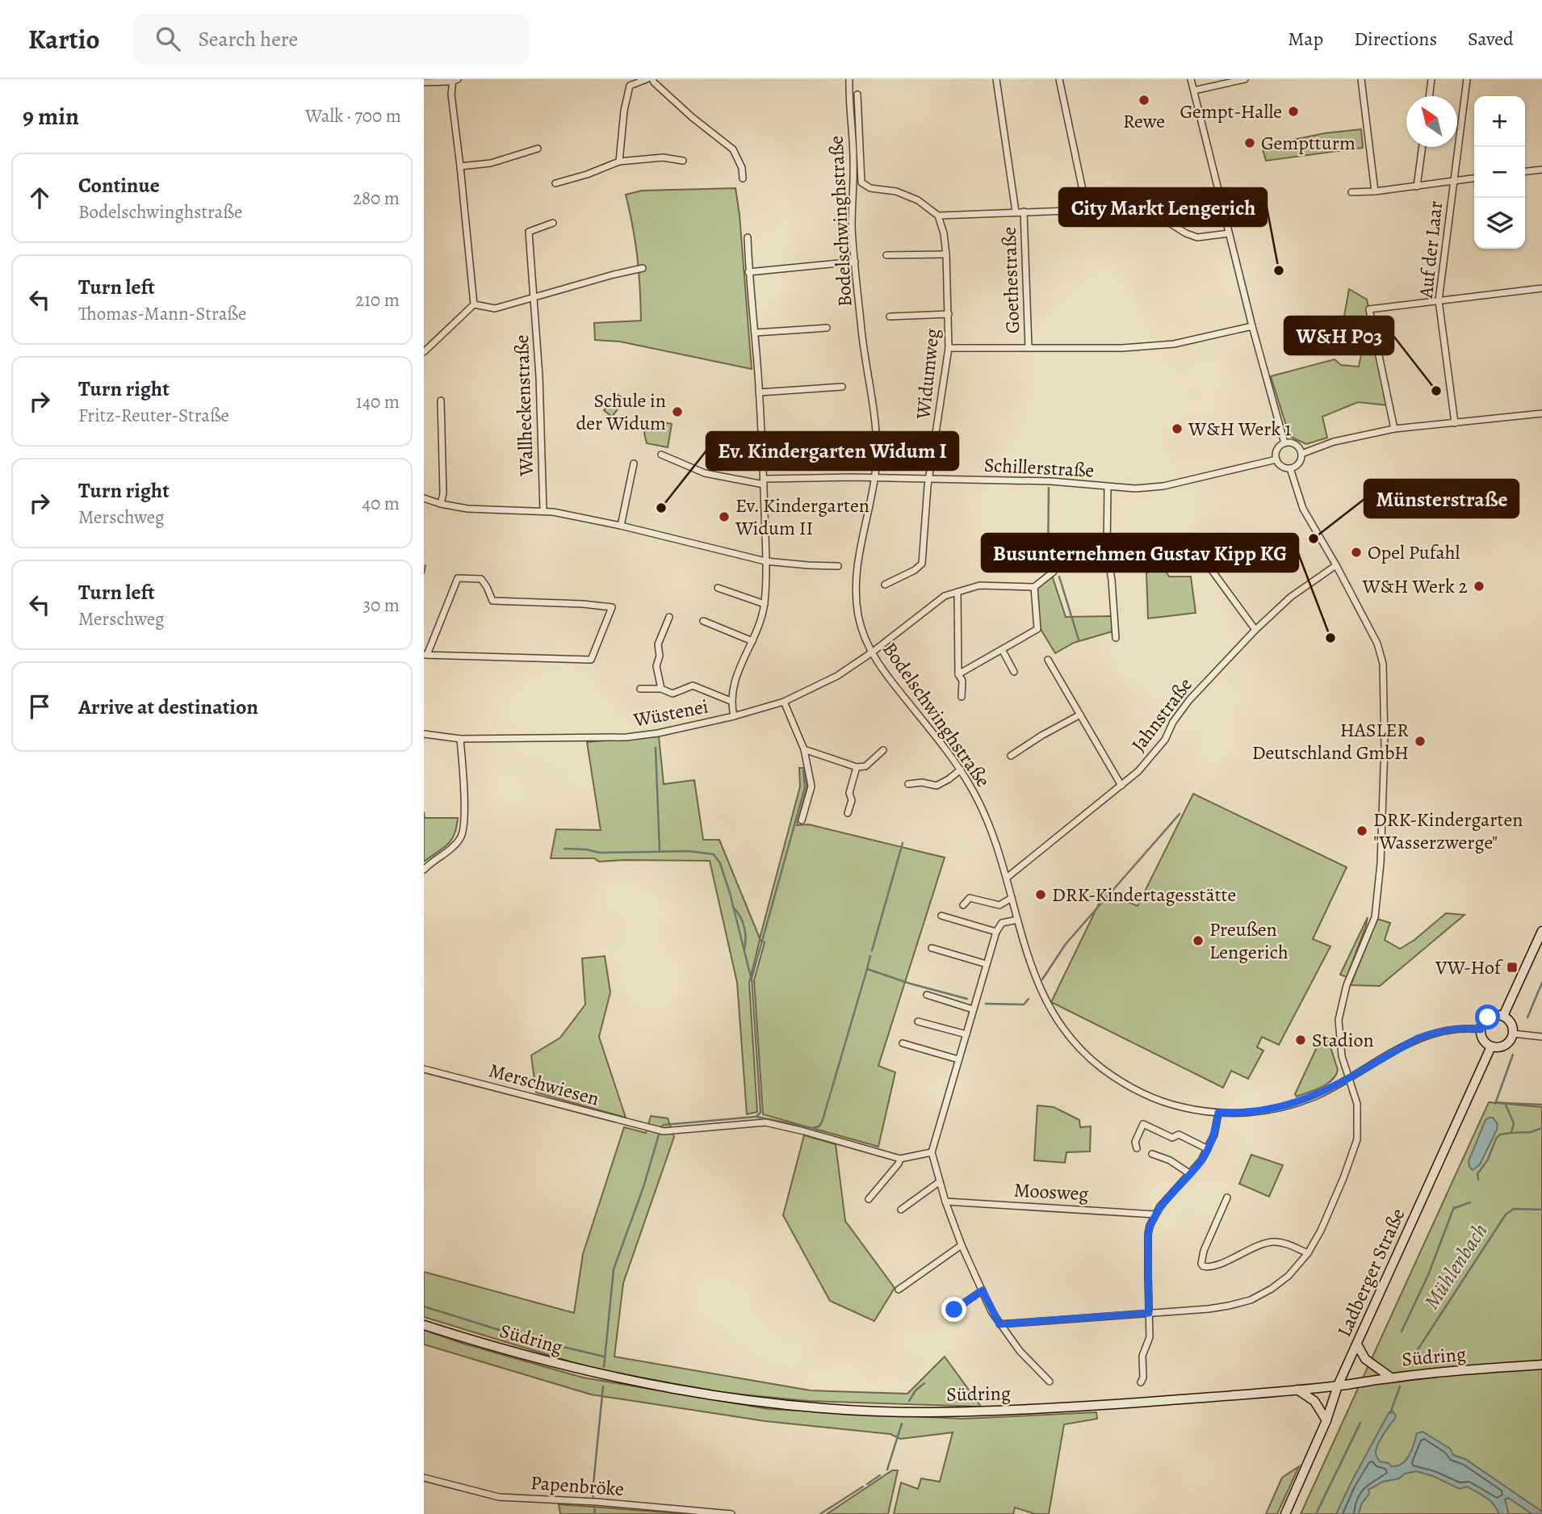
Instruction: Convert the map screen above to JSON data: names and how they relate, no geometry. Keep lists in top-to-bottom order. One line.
{"streets":{"main road":["Ladberger Straße","Südring"],"street":["Bodelschwinghstraße","Auf der Laar","Goethestraße","Widumweg","Wallheckenstraße","Schillerstraße","Wüstenei","Jahnstraße","Merschwiesen","Moosweg","Papenbröke"]},"crossings":[["Bodelschwinghstraße","Schillerstraße"],["Bodelschwinghstraße","Wüstenei"],["Bodelschwinghstraße","Jahnstraße"],["Bodelschwinghstraße","Ladberger Straße"],["Widumweg","Schillerstraße"],["Ladberger Straße","Südring"]],"water":["Mühlenbach"],"places":{"other":["Rewe","Gempt-Halle","Gemptturm","City Markt Lengerich","W&H P03","Schule in der Widum","W&H Werk 1","Ev. Kindergarten Widum I","Ev. Kindergarten Widum II","Münsterstraße","Opel Pufahl","W&H Werk 2","Busunternehmen Gustav Kipp KG","HASLER Deutschland GmbH","DRK-Kindergarten \"Wasserzwerge\"","DRK-Kindertagesstätte","Preußen Lengerich","Stadion"],"transit":["VW-Hof"]},"north":"top left","page":{"header":"Kartio","search":"Search here","nav":["Map","Directions","Saved"],"heading":["9 min","Walk · 700 m"],"map_buttons":["+","−"],"list":[["Continue","Bodelschwinghstraße","280 m"],["Turn left","Thomas-Mann-Straße","210 m"],["Turn right","Fritz-Reuter-Straße","140 m"],["Turn right","Merschweg","40 m"],["Turn left","Merschweg","30 m"],"Arrive at destination"]}}
